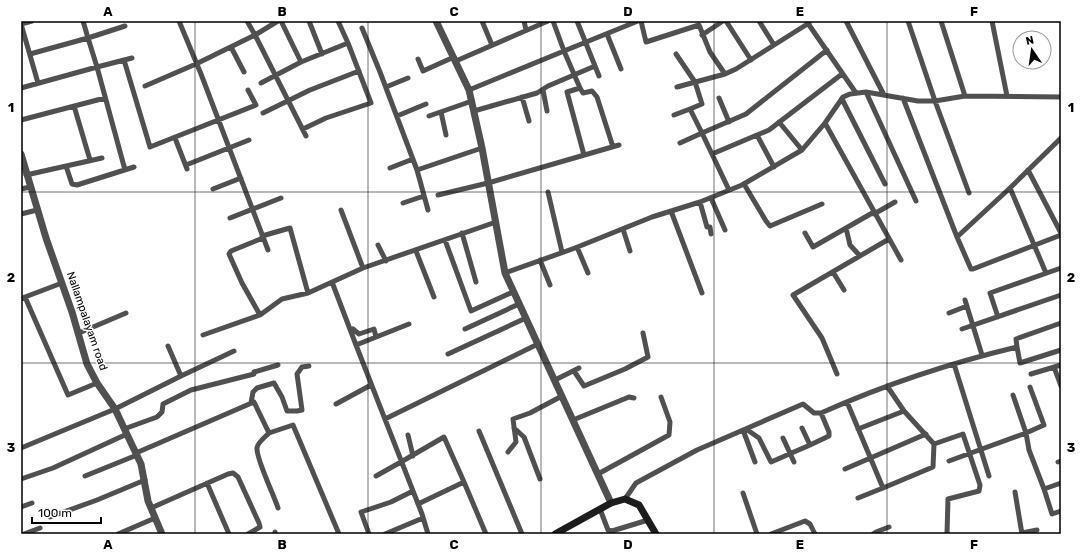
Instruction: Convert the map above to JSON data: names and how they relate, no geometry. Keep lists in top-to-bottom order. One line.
{"streets":{"street":["Nallampalayam road"]},"scale_bar":"100 m","north":"top","grid":{"columns":["A","B","C","D","E","F"],"rows":["1","2","3"]}}
